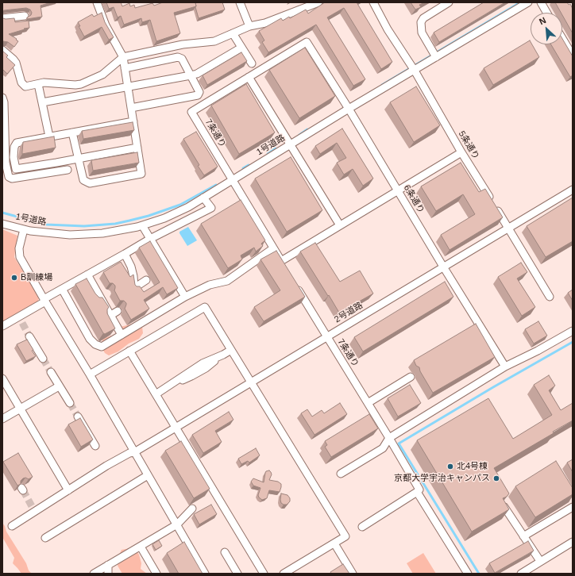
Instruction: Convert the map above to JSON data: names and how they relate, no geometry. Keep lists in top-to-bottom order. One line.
{"streets":{"street":["7条通り","1号道路","5条通り","6条通り","2号道路"]},"crossings":[["7条通り","1号道路"],["7条通り","6条通り"],["7条通り","2号道路"],["1号道路","5条通り"],["1号道路","6条通り"],["5条通り","2号道路"],["6条通り","2号道路"]],"places":["B訓練場","北4号棟","京都大学宇治キャンパス"],"north":"top left"}
